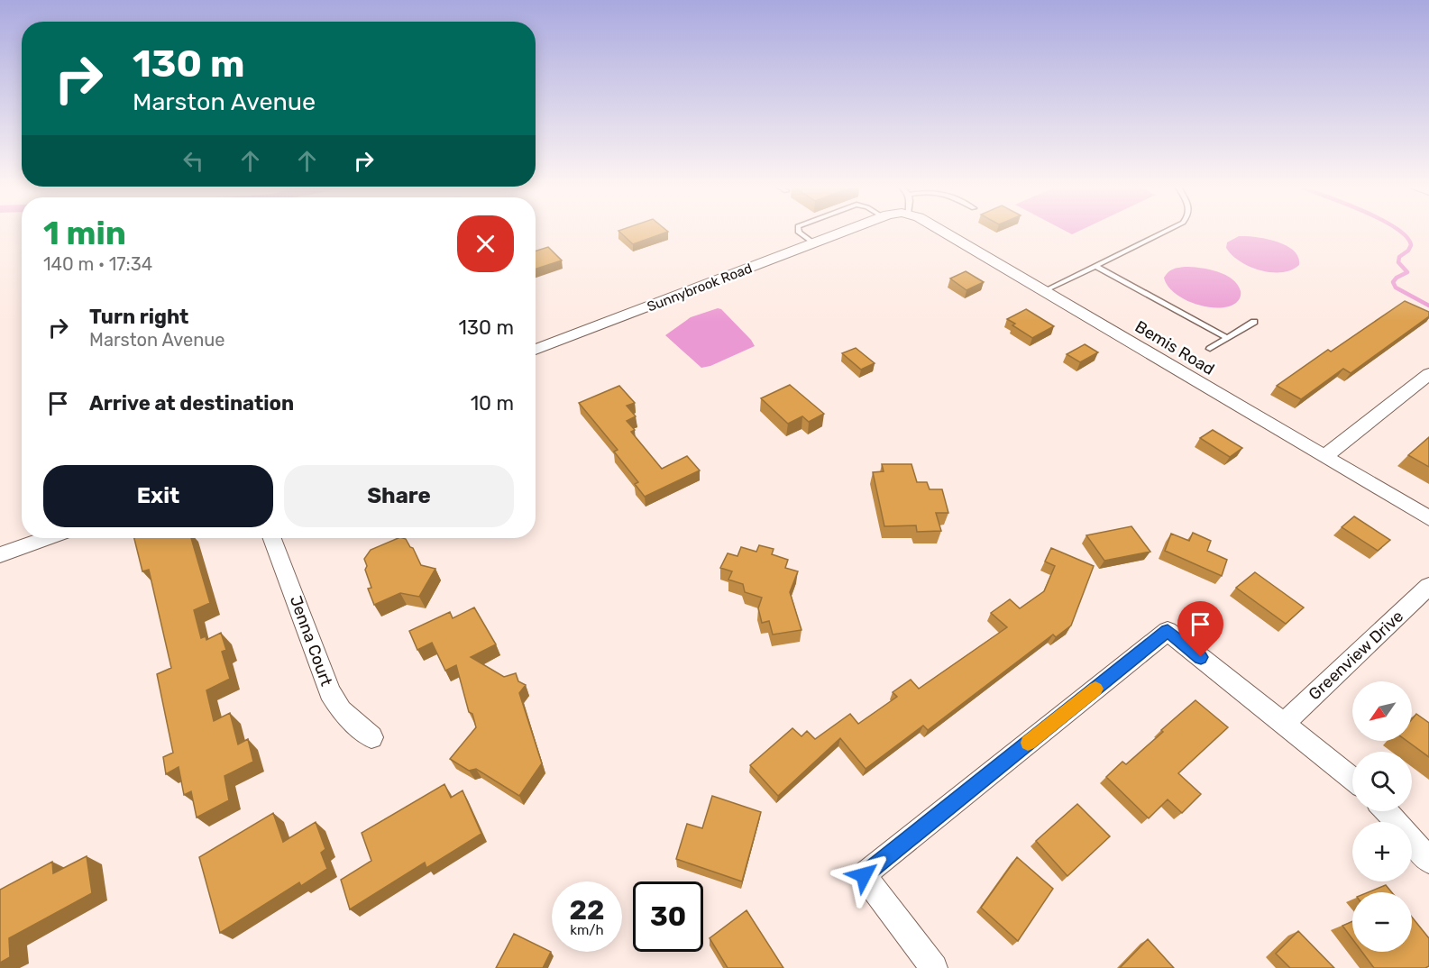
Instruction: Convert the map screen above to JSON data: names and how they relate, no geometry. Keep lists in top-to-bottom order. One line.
{"streets":{"street":["Sunnybrook Road","Bemis Road","Jenna Court","Greenview Drive"]},"north":"bottom left","page":{"turn":["130 m","Marston Avenue"],"heading":["1 min","140 m · 17:34"],"list":[{"name":"Turn right","note":"Marston Avenue","value":"130 m"},{"name":"Arrive at destination","value":"10 m"}],"buttons":["Exit","Share"],"map_buttons":["+","−"],"speed":"22 km/h","limit":"30"}}
